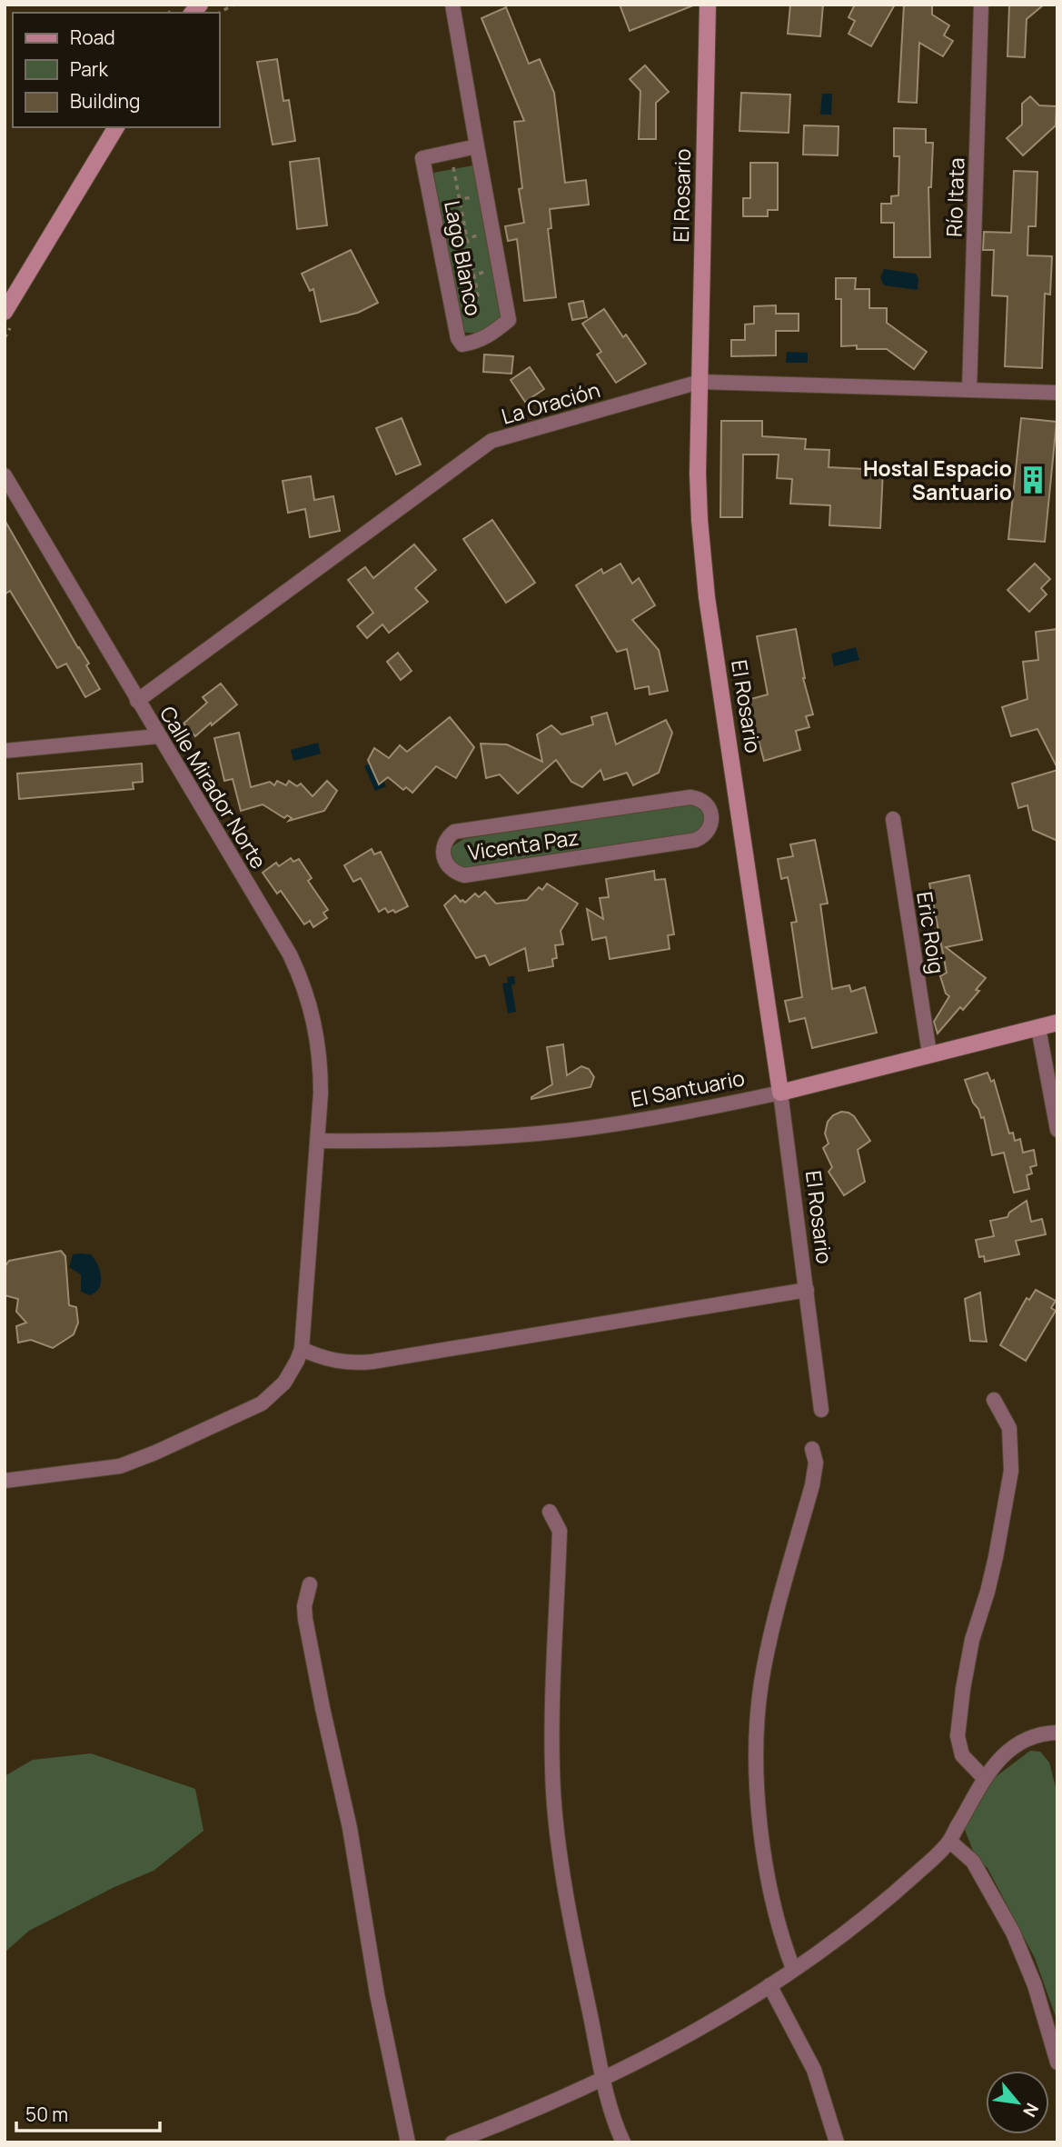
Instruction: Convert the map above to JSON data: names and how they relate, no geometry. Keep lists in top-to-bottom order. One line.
{"streets":{"street":["El Rosario","Río Itata","Lago Blanco","La Oración","Calle Mirador Norte","Vicenta Paz","Eric Roig","El Santuario"]},"crossings":[["El Rosario","La Oración"],["El Rosario","El Santuario"],["Río Itata","La Oración"],["La Oración","Calle Mirador Norte"],["Calle Mirador Norte","El Santuario"],["Eric Roig","El Santuario"]],"places":{"building":["Hostal Espacio Santuario"]},"legend":["Road","Park","Building"],"scale_bar":"50 m","north":"bottom right"}
